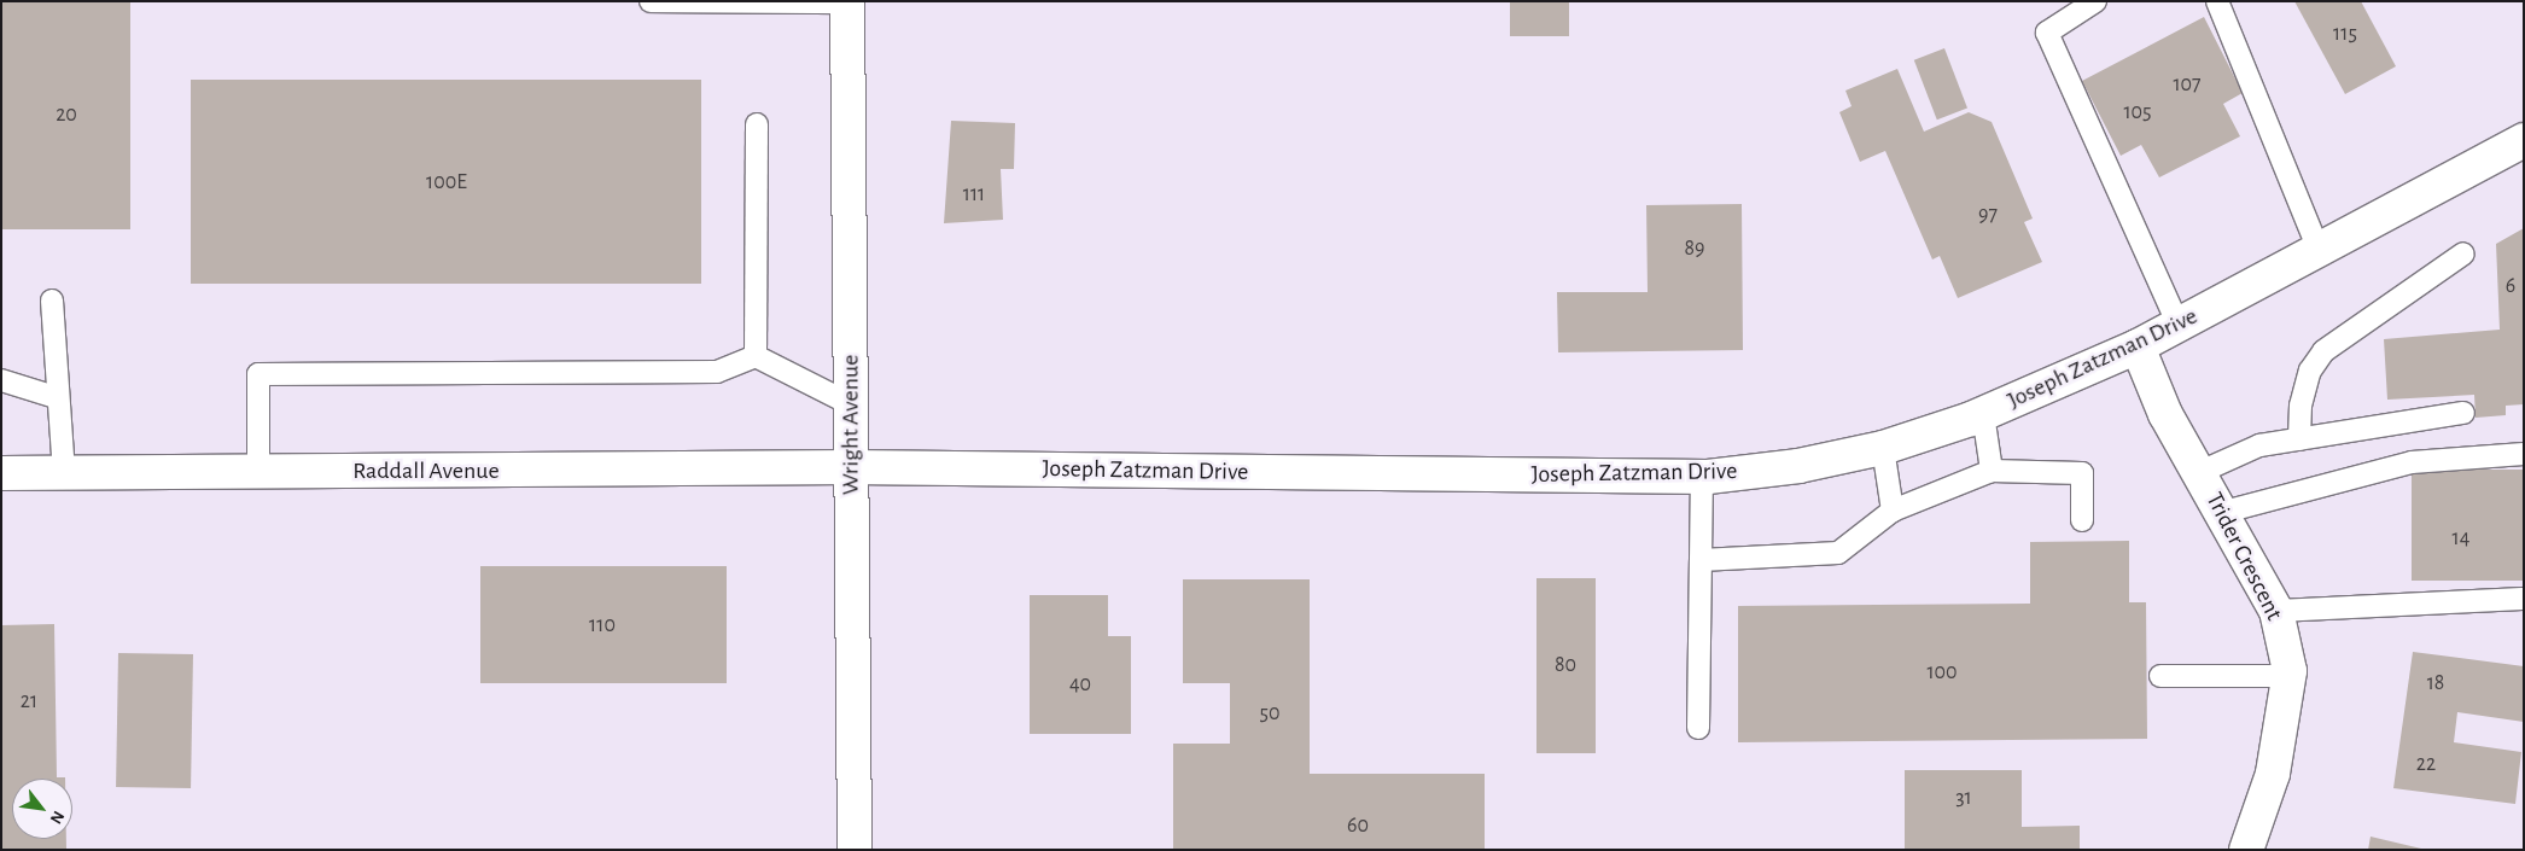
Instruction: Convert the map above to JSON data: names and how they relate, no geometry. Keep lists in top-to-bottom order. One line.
{"streets":{"street":["Joseph Zatzman Drive","Wright Avenue","Raddall Avenue","Trider Crescent"]},"crossings":[["Joseph Zatzman Drive","Wright Avenue"],["Joseph Zatzman Drive","Raddall Avenue"],["Joseph Zatzman Drive","Trider Crescent"],["Wright Avenue","Raddall Avenue"]],"house_numbers":["115","107","105","20","100E","111","97","89","6","14","110","80","100","18","40","21","50","22","31","60"],"north":"bottom right"}
